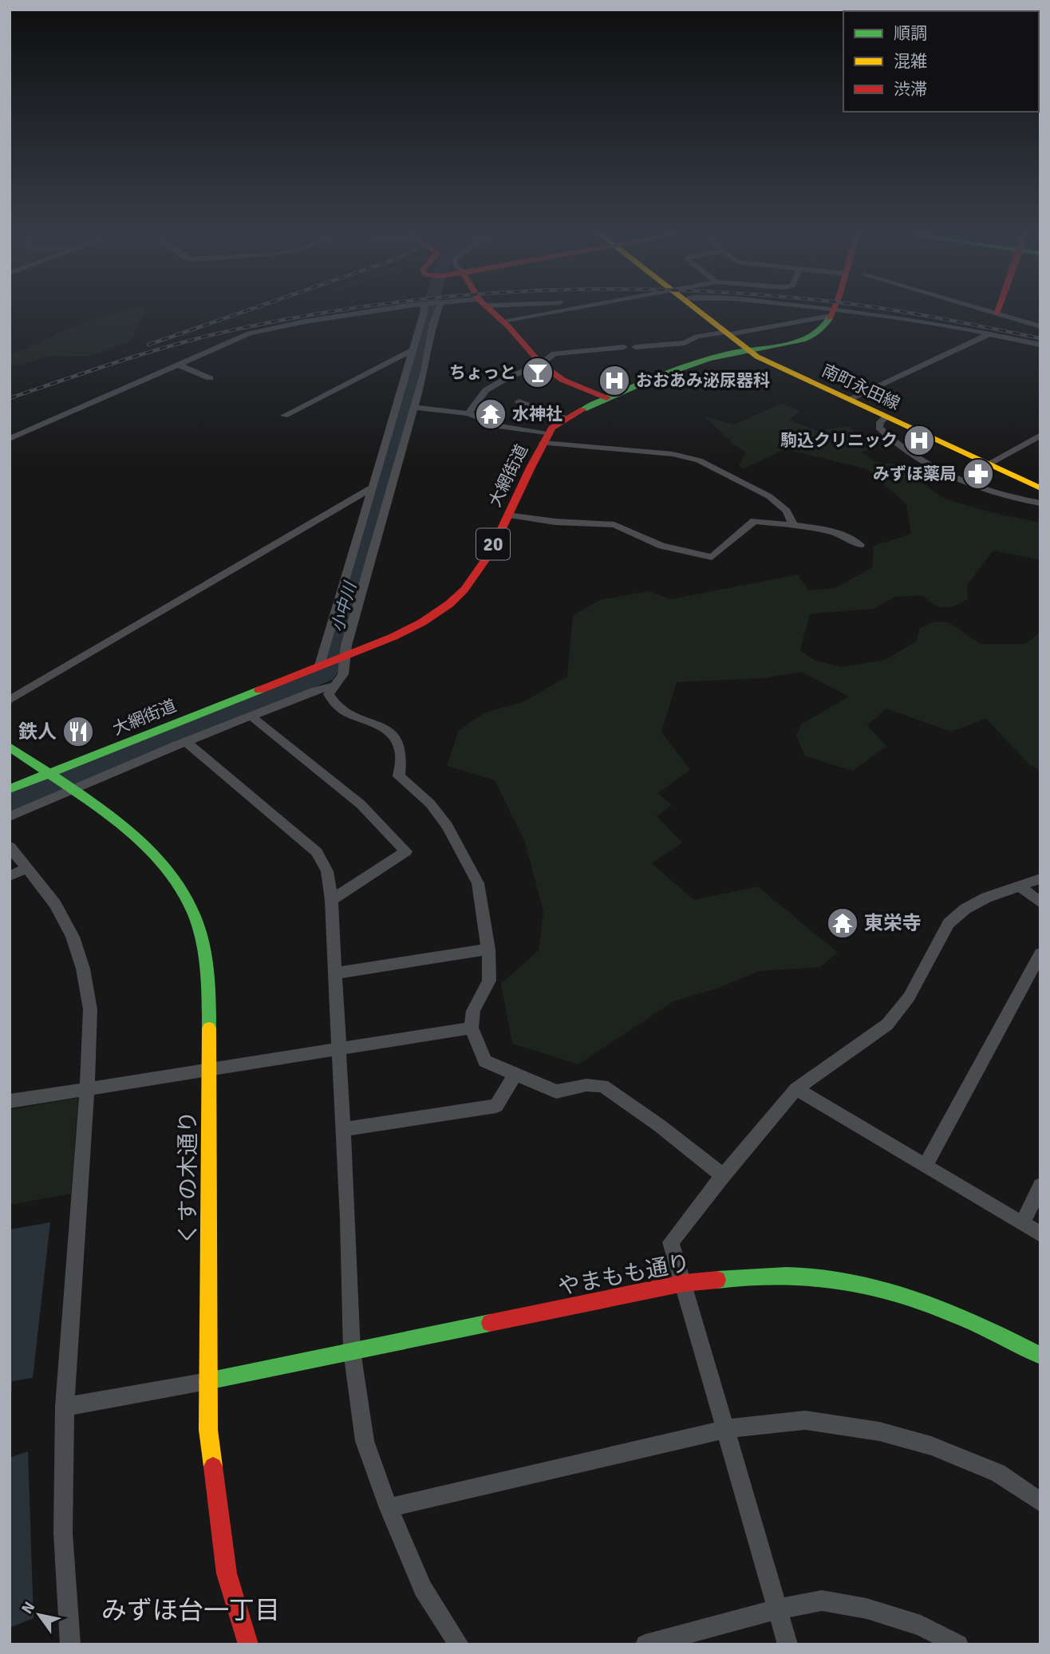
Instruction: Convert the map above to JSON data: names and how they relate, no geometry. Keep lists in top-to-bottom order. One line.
{"streets":{"street":["南町永田線","大網街道","20","くすの木通り","やまもも通り"]},"crossings":[["南町永田線","大網街道"],["大網街道","くすの木通り"],["くすの木通り","やまもも通り"]],"districts":["みずほ台一丁目"],"water":["小中川"],"places":{"bar":["ちょっと"],"hospital":["おおあみ泌尿器科","駒込クリニック"],"temple":["水神社","東栄寺"],"pharmacy":["みずほ薬局"],"restaurant":["鉄人"]},"legend":["順調","混雑","渋滞"],"north":"top left"}
